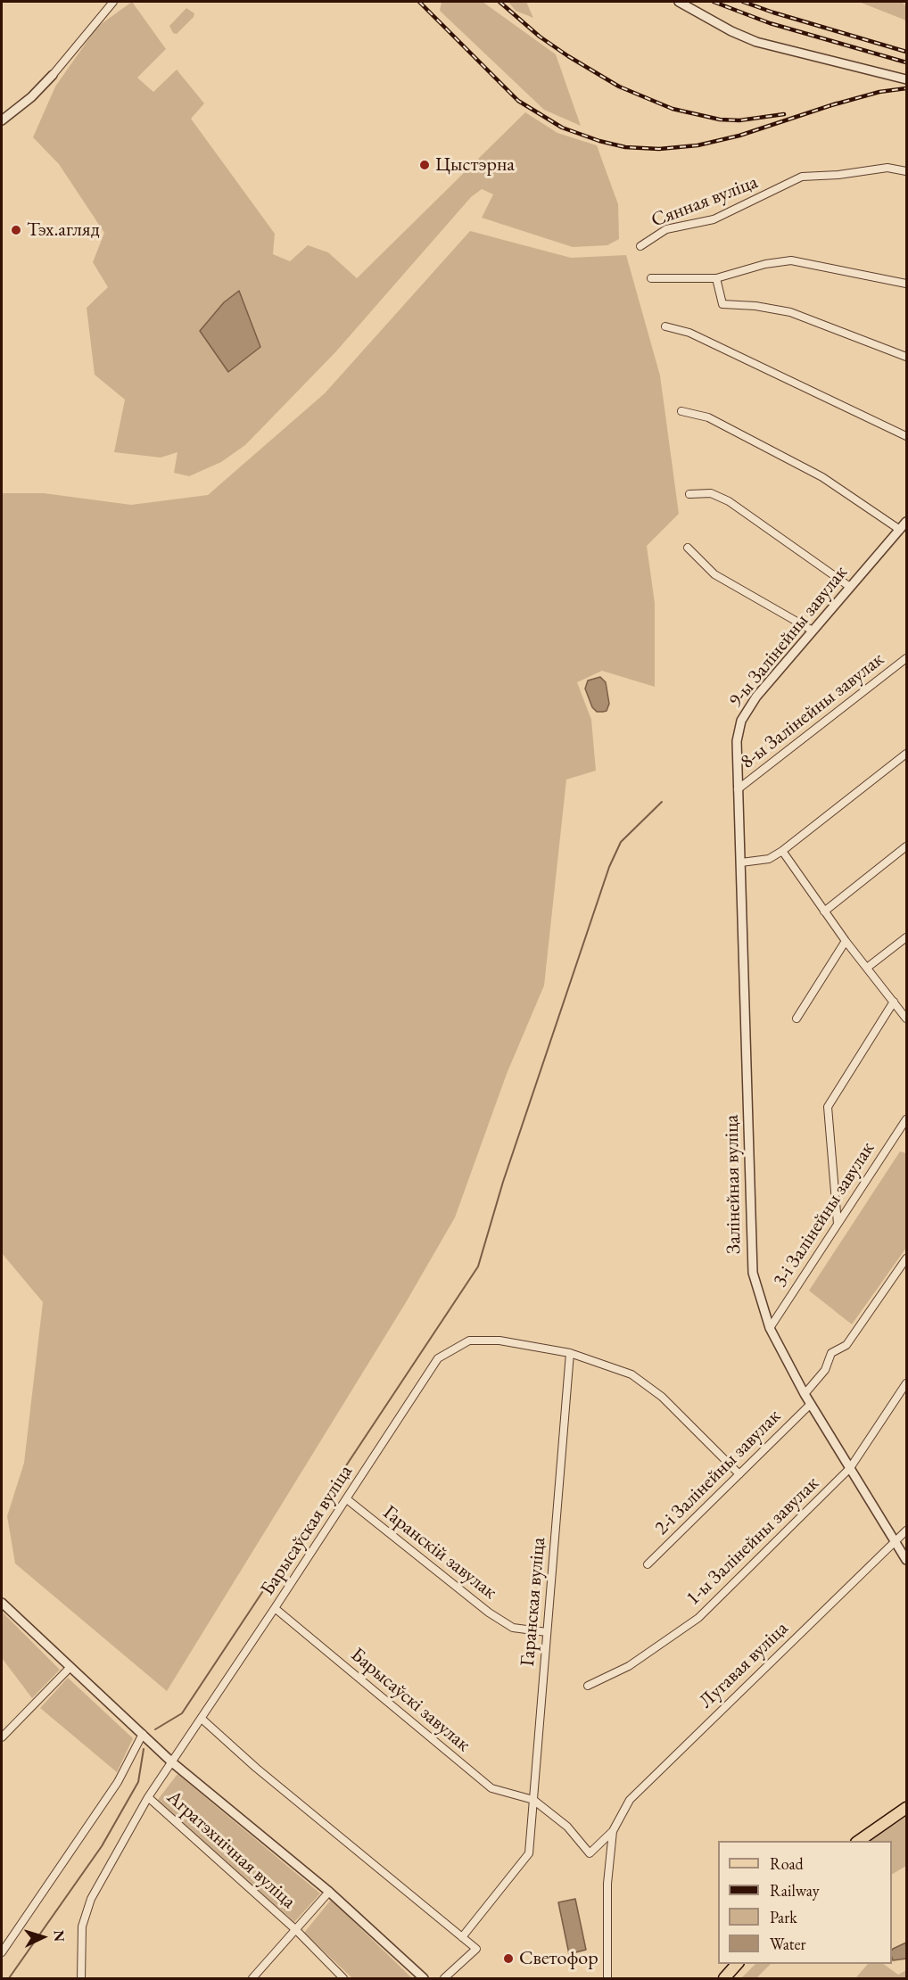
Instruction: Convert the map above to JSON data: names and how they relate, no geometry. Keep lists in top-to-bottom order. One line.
{"streets":{"street":["Сянная вуліца","9-ы Залінейны завулак","8-ы Залінейны завулак","Залінейная вуліца","3-і Залінейны завулак","2-і Залінейны завулак","Барысаўская вуліца","1-ы Залінейны завулак","Гаранскій завулак","Гаранская вуліца","Лугавая вуліца","Барысаўскі завулак","Агратэхнічная вуліца"]},"crossings":[["9-ы Залінейны завулак","8-ы Залінейны завулак"],["9-ы Залінейны завулак","Залінейная вуліца"],["8-ы Залінейны завулак","Залінейная вуліца"],["Залінейная вуліца","3-і Залінейны завулак"],["Залінейная вуліца","2-і Залінейны завулак"],["Залінейная вуліца","1-ы Залінейны завулак"],["Залінейная вуліца","Лугавая вуліца"],["Барысаўская вуліца","Гаранскій завулак"],["Барысаўская вуліца","Гаранская вуліца"],["Барысаўская вуліца","Барысаўскі завулак"],["Барысаўская вуліца","Агратэхнічная вуліца"],["Гаранскій завулак","Гаранская вуліца"],["Гаранская вуліца","Барысаўскі завулак"]],"places":["Цыстэрна","Тэх.агляд","Светофор"],"legend":["Road","Railway","Park","Water"],"north":"right"}
